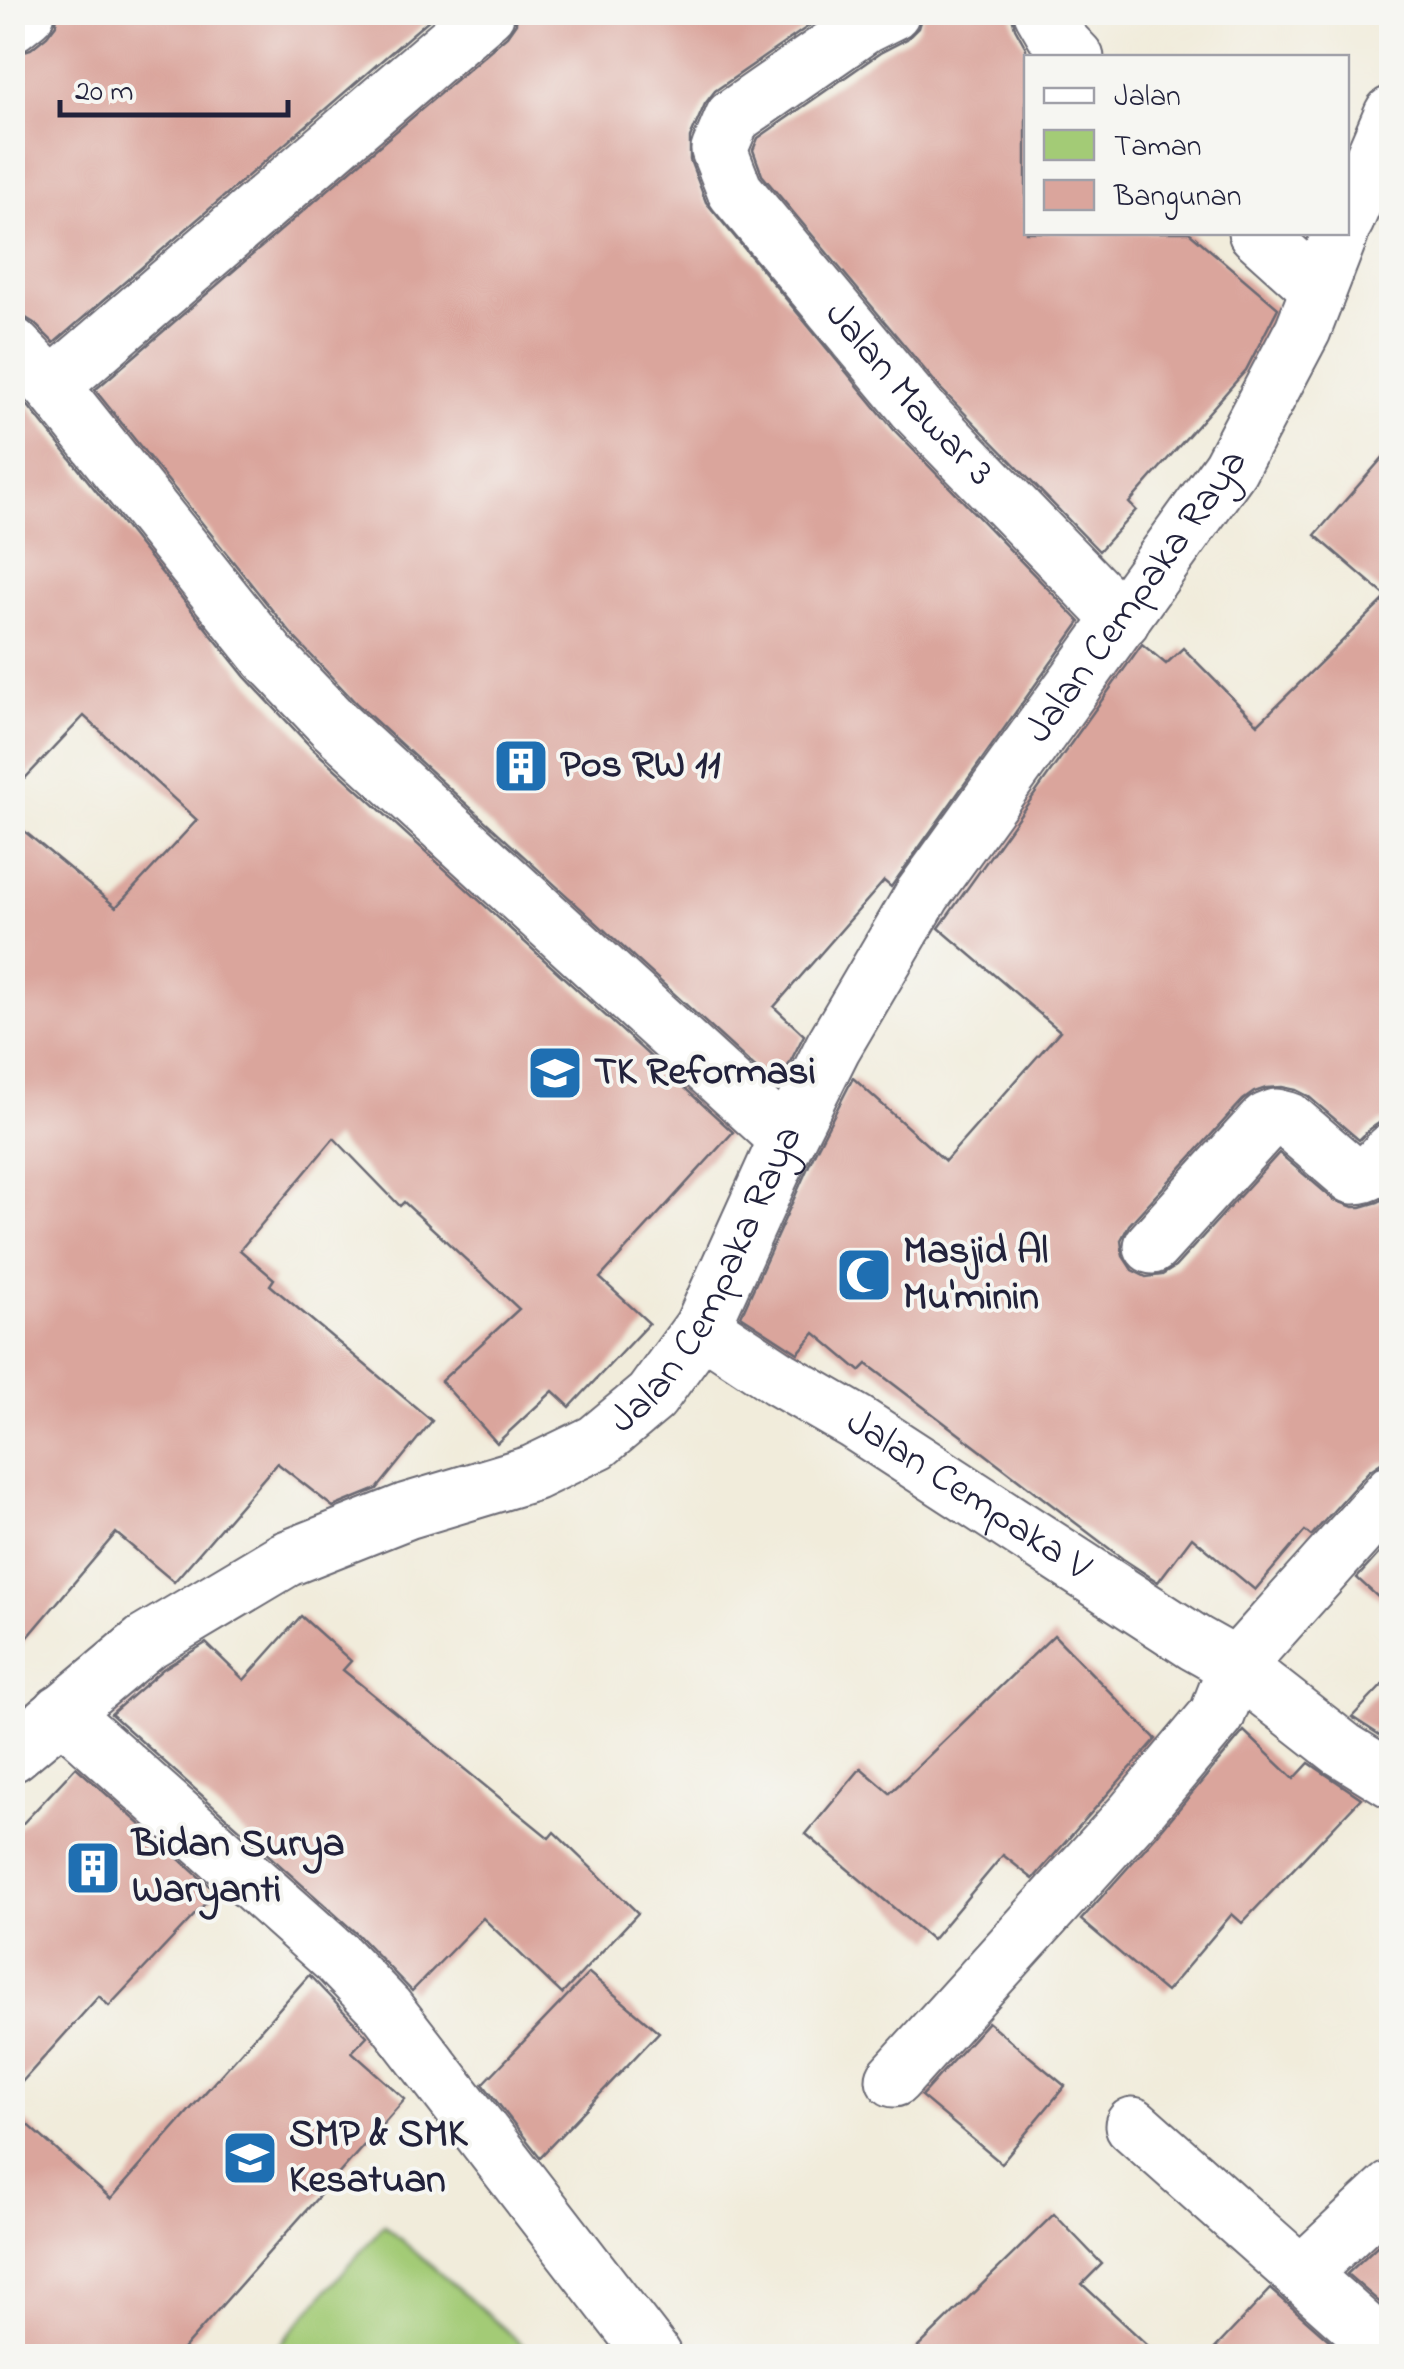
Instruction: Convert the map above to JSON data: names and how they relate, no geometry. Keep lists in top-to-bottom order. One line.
{"streets":{"street":["Jalan Mawar 3","Jalan Cempaka Raya","Jalan Cempaka V"]},"crossings":[["Jalan Mawar 3","Jalan Cempaka Raya"],["Jalan Cempaka Raya","Jalan Cempaka V"]],"places":{"building":["Pos RW 11","Bidan Surya Waryanti"],"school or university":["TK Reformasi","SMP & SMK Kesatuan"],"mosque":["Masjid Al Mu'minin"]},"legend":["Jalan","Taman","Bangunan"],"scale_bar":"20 m"}
